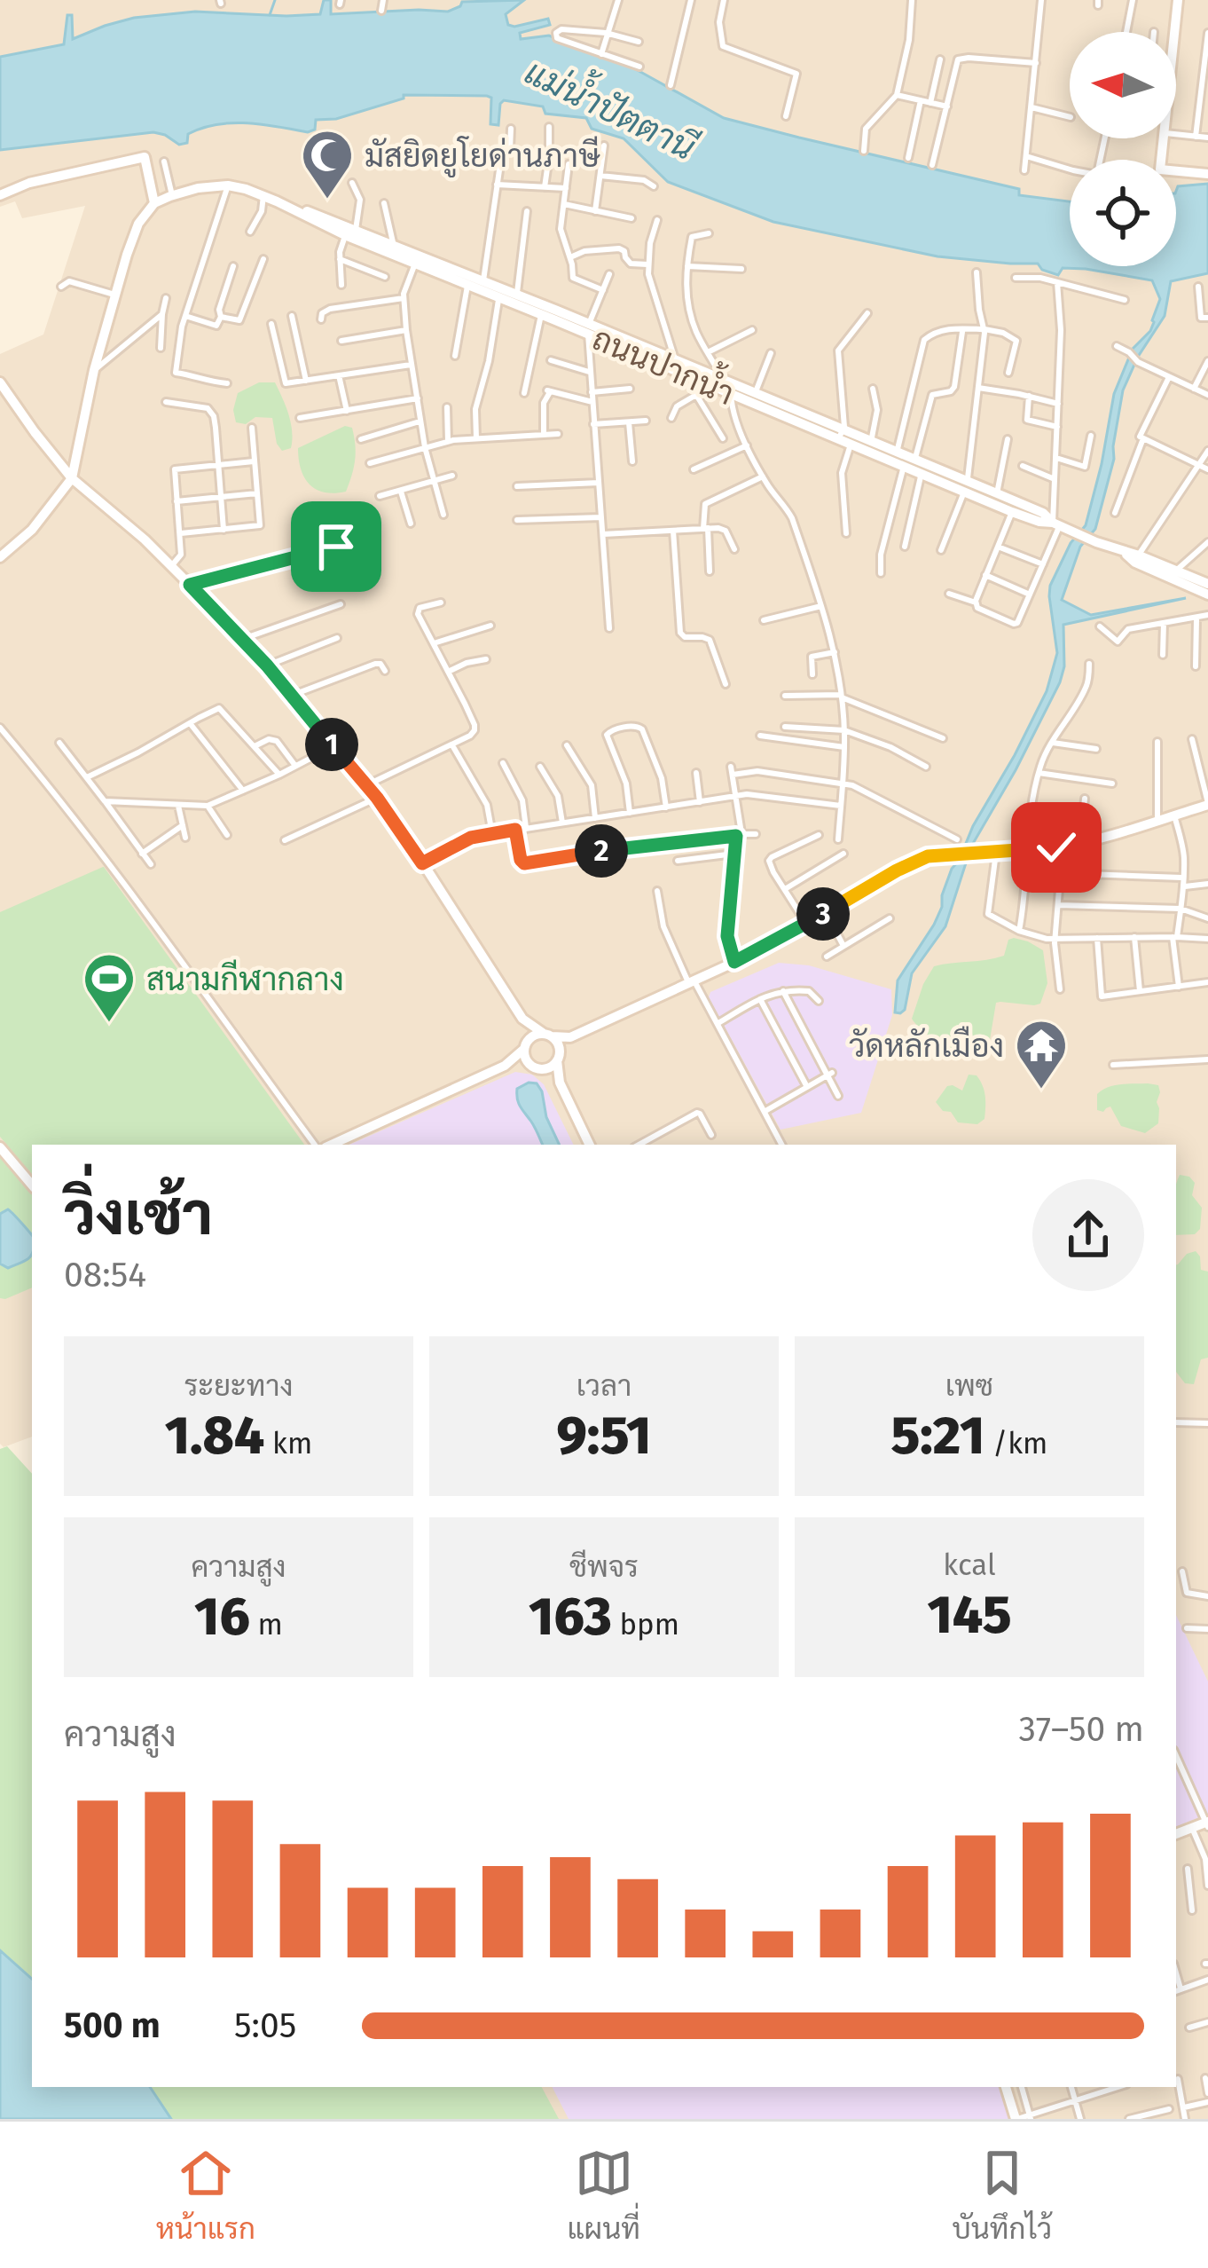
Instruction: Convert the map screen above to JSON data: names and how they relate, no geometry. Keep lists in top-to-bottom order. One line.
{"streets":{"street":["ถนนปากน้ำ"]},"water":["แม่น้ำปัตตานี"],"places":{"mosque":["มัสยิดยูโยด่านภาษี"],"sports":["สนามกีฬากลาง"],"temple":["วัดหลักเมือง"]},"north":"left","page":{"pins":["1","2","3"],"heading":["วิ่งเช้า","08:54"],"stats":[["ระยะทาง","1.84 km"],["เวลา","9:51"],["เพซ","5:21 /km"],["ความสูง","16 m"],["ชีพจร","163 bpm"],["kcal","145"]],"chart":["ความสูง","37–50 m"],"list":[{"name":"500 m","note":"5:05"}],"tabs":["หน้าแรก","แผนที่","บันทึกไว้"]}}
